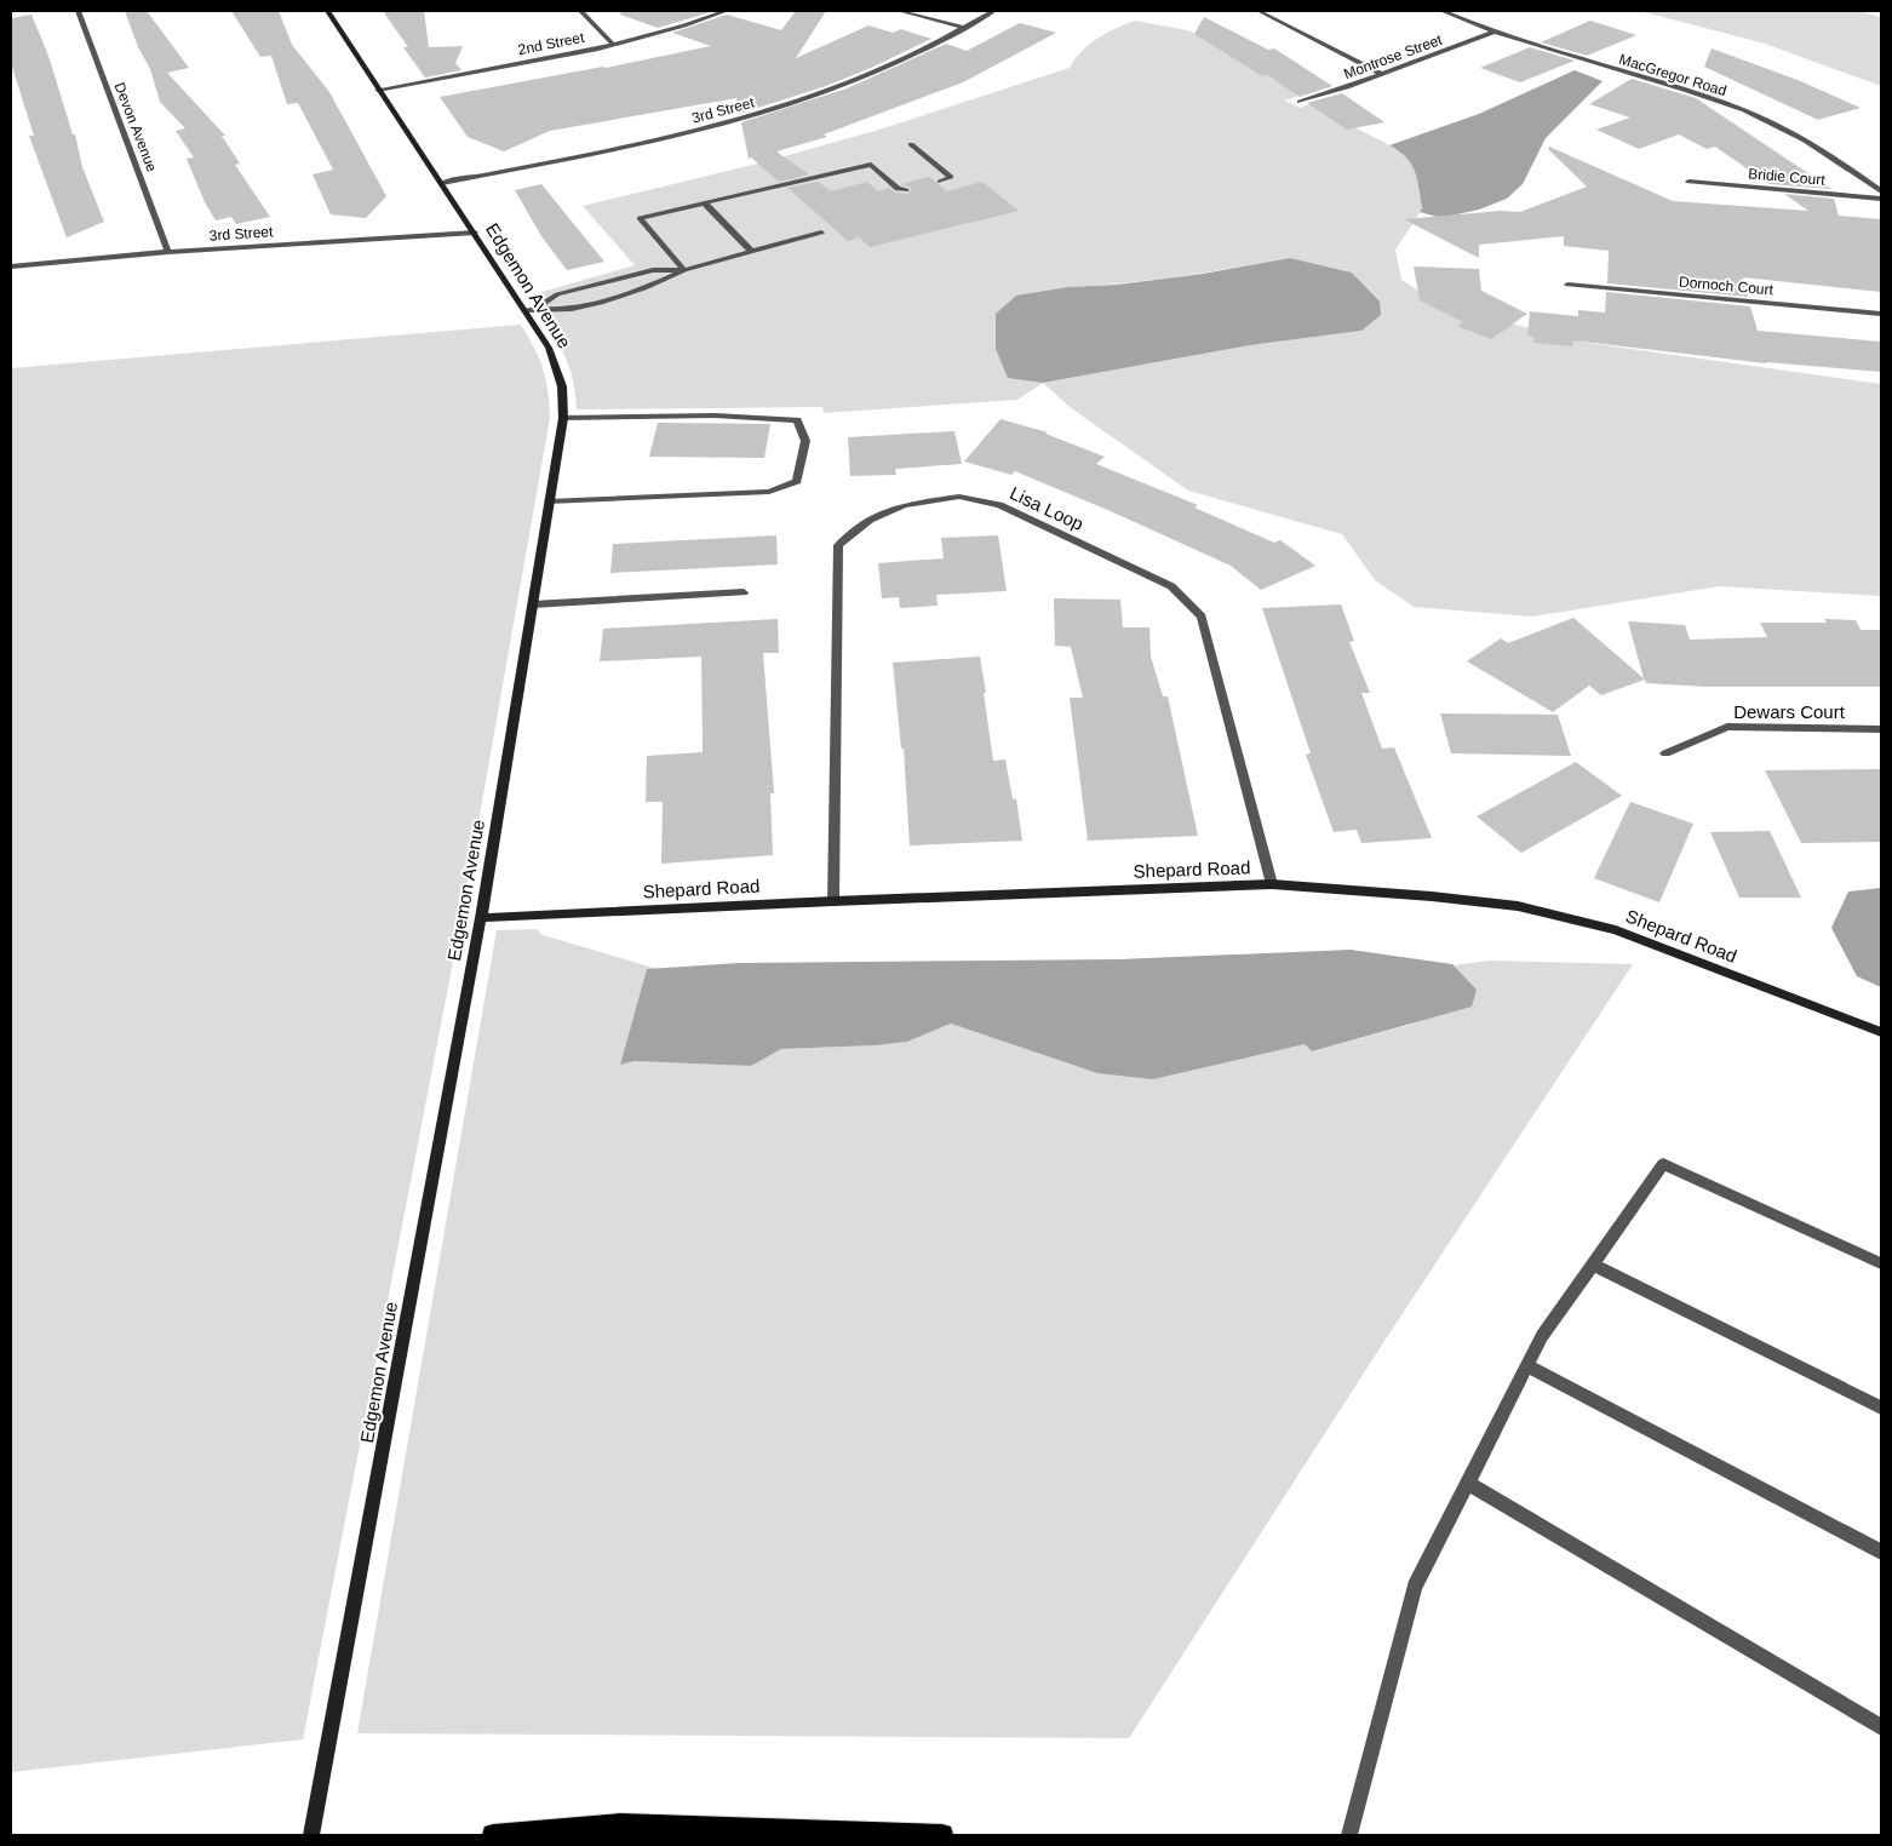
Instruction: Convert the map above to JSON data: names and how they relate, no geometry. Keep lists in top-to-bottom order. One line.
{"streets":{"street":["2nd Street","Montrose Street","MacGregor Road","3rd Street","Devon Avenue","Bridie Court","Edgemon Avenue","Dornoch Court","Lisa Loop","Dewars Court","Shepard Road"]},"crossings":[["2nd Street","Edgemon Avenue"],["Montrose Street","MacGregor Road"],["3rd Street","Devon Avenue"],["3rd Street","Edgemon Avenue"],["Edgemon Avenue","Shepard Road"],["Lisa Loop","Shepard Road"]]}
